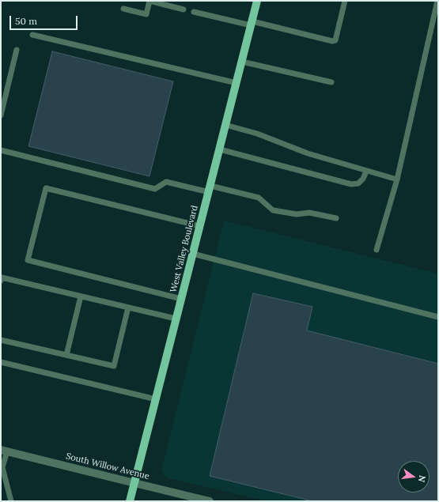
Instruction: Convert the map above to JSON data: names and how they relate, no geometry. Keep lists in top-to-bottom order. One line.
{"streets":{"main road":["West Valley Boulevard"],"street":["South Willow Avenue"]},"crossings":[["West Valley Boulevard","South Willow Avenue"]],"scale_bar":"50 m","north":"right"}
